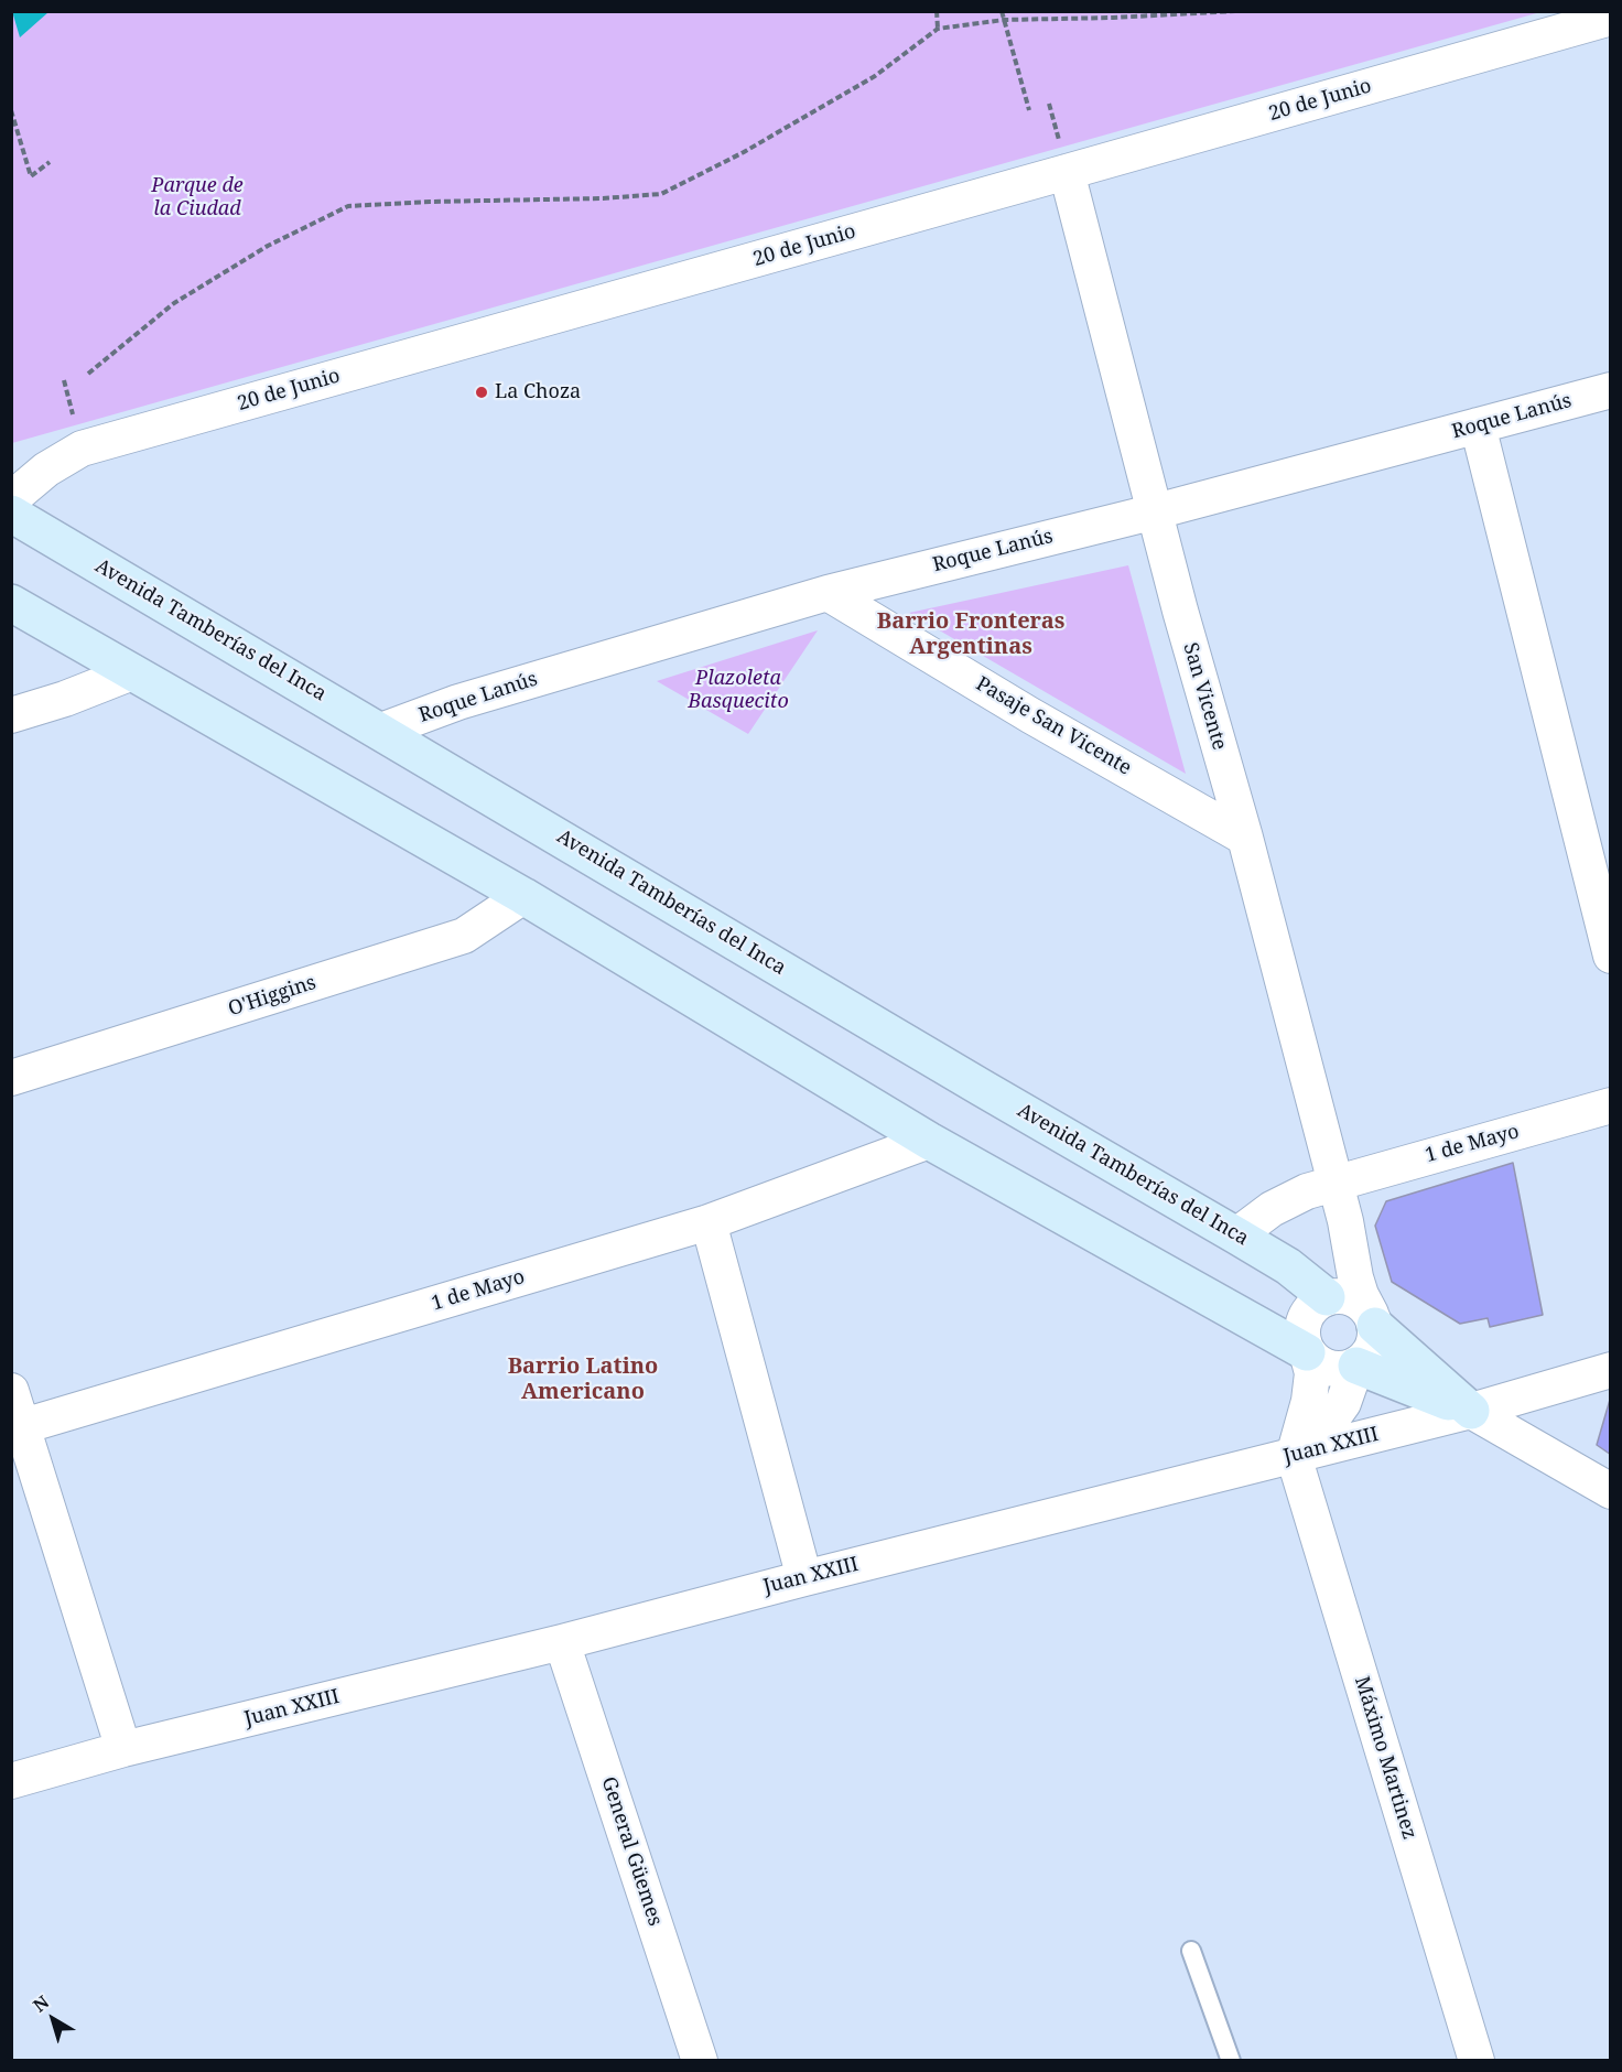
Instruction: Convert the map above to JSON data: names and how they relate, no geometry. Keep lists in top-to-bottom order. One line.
{"streets":{"street":["20 de Junio","Roque Lanús","Avenida Tamberías del Inca","San Vicente","Pasaje San Vicente","O'Higgins","1 de Mayo","Juan XXIII","Máximo Martinez","General Güemes"]},"crossings":[["20 de Junio","San Vicente"],["Roque Lanús","Avenida Tamberías del Inca"],["Roque Lanús","San Vicente"],["Roque Lanús","Pasaje San Vicente"],["Avenida Tamberías del Inca","San Vicente"],["Avenida Tamberías del Inca","1 de Mayo"],["San Vicente","Pasaje San Vicente"],["San Vicente","1 de Mayo"],["Juan XXIII","Máximo Martinez"],["Juan XXIII","General Güemes"]],"districts":["Barrio Fronteras Argentinas","Barrio Latino Americano"],"parks":["Parque de la Ciudad","Plazoleta Basquecito"],"places":["La Choza"],"north":"top left"}
